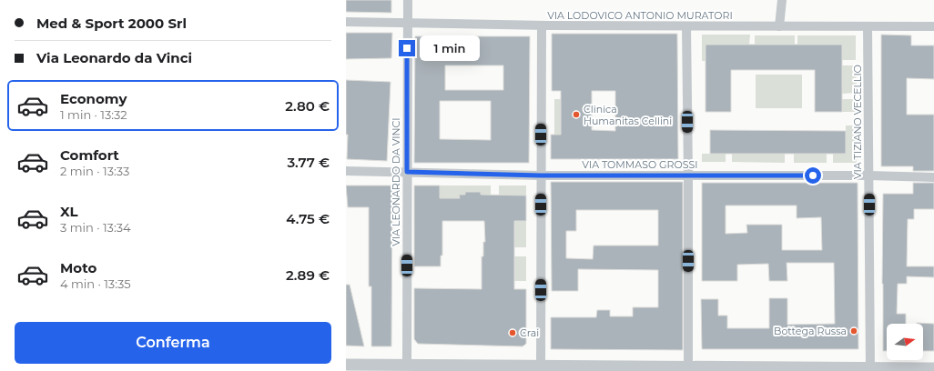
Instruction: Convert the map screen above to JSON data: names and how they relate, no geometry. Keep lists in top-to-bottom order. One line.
{"streets":{"street":["VIA LODOVICO ANTONIO MURATORI","VIA TIZIANO VECELLIO","VIA TOMMASO GROSSI","VIA LEONARDO DA VINCI"]},"crossings":[["VIA LODOVICO ANTONIO MURATORI","VIA TIZIANO VECELLIO"],["VIA LODOVICO ANTONIO MURATORI","VIA LEONARDO DA VINCI"],["VIA TIZIANO VECELLIO","VIA TOMMASO GROSSI"],["VIA TOMMASO GROSSI","VIA LEONARDO DA VINCI"]],"places":["Clinica Humanitas Cellini","Bottega Russa","Crai"],"north":"right","page":{"banner":["Med & Sport 2000 Srl","Via Leonardo da Vinci"],"bubble":"1 min","list":[{"name":"Economy","note":"1 min · 13:32","value":"2.80 €"},{"name":"Comfort","note":"2 min · 13:33","value":"3.77 €"},{"name":"XL","note":"3 min · 13:34","value":"4.75 €"},{"name":"Moto","note":"4 min · 13:35","value":"2.89 €"}],"buttons":"Conferma"}}
